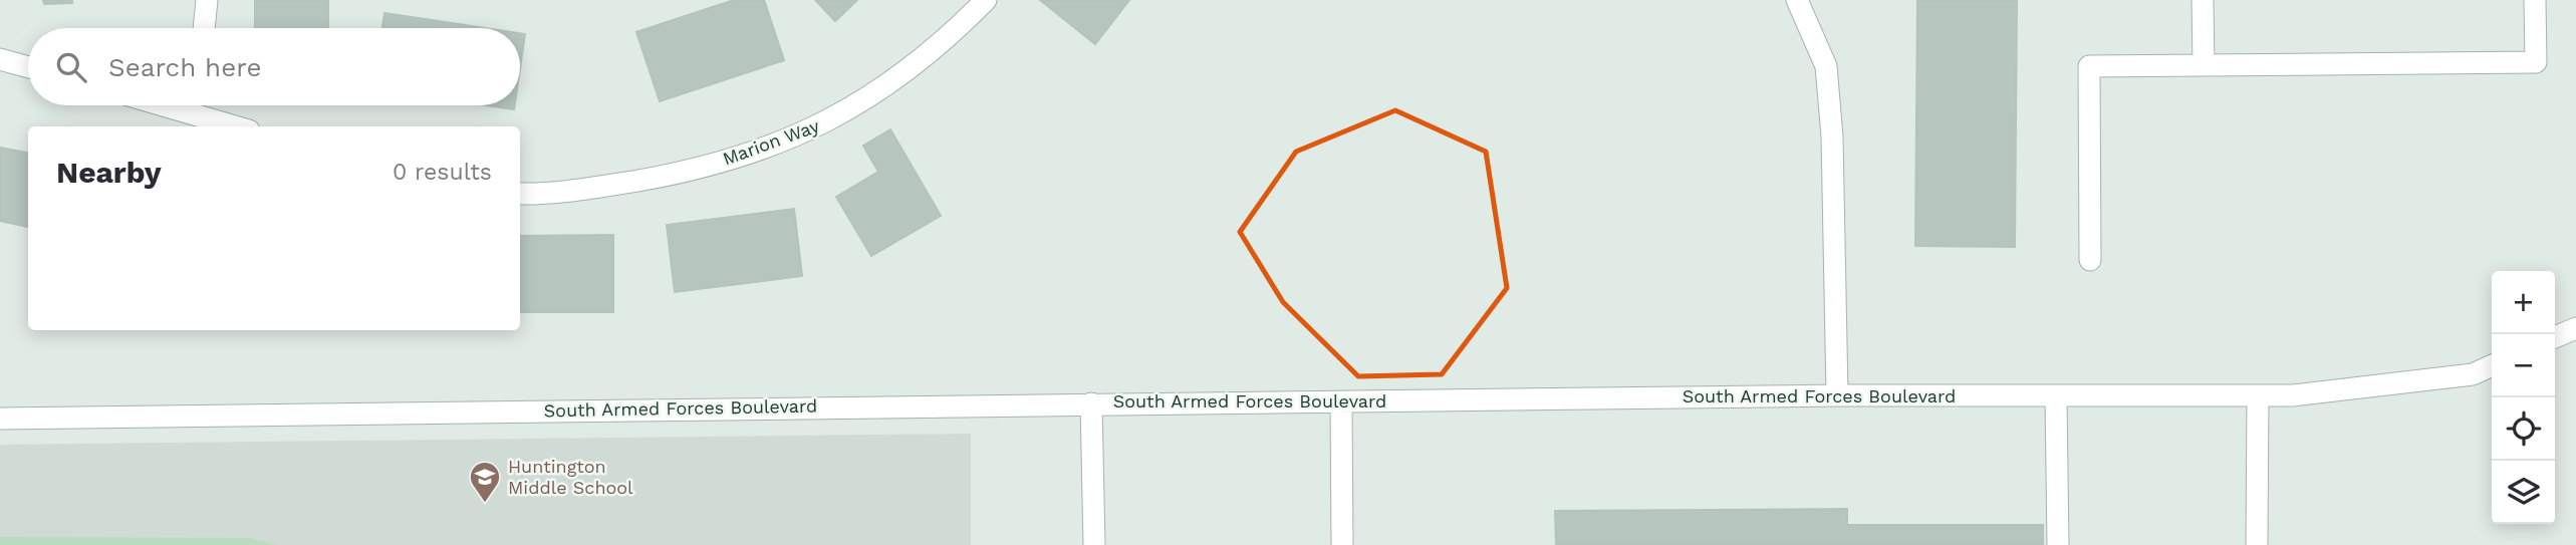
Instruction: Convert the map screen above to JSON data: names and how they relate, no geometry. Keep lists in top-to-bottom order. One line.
{"streets":{"street":["Marion Way","South Armed Forces Boulevard"]},"places":{"school or university":["Huntington Middle School"]},"page":{"search":"Search here","heading":["Nearby","0 results"],"map_buttons":["+","−"]}}
